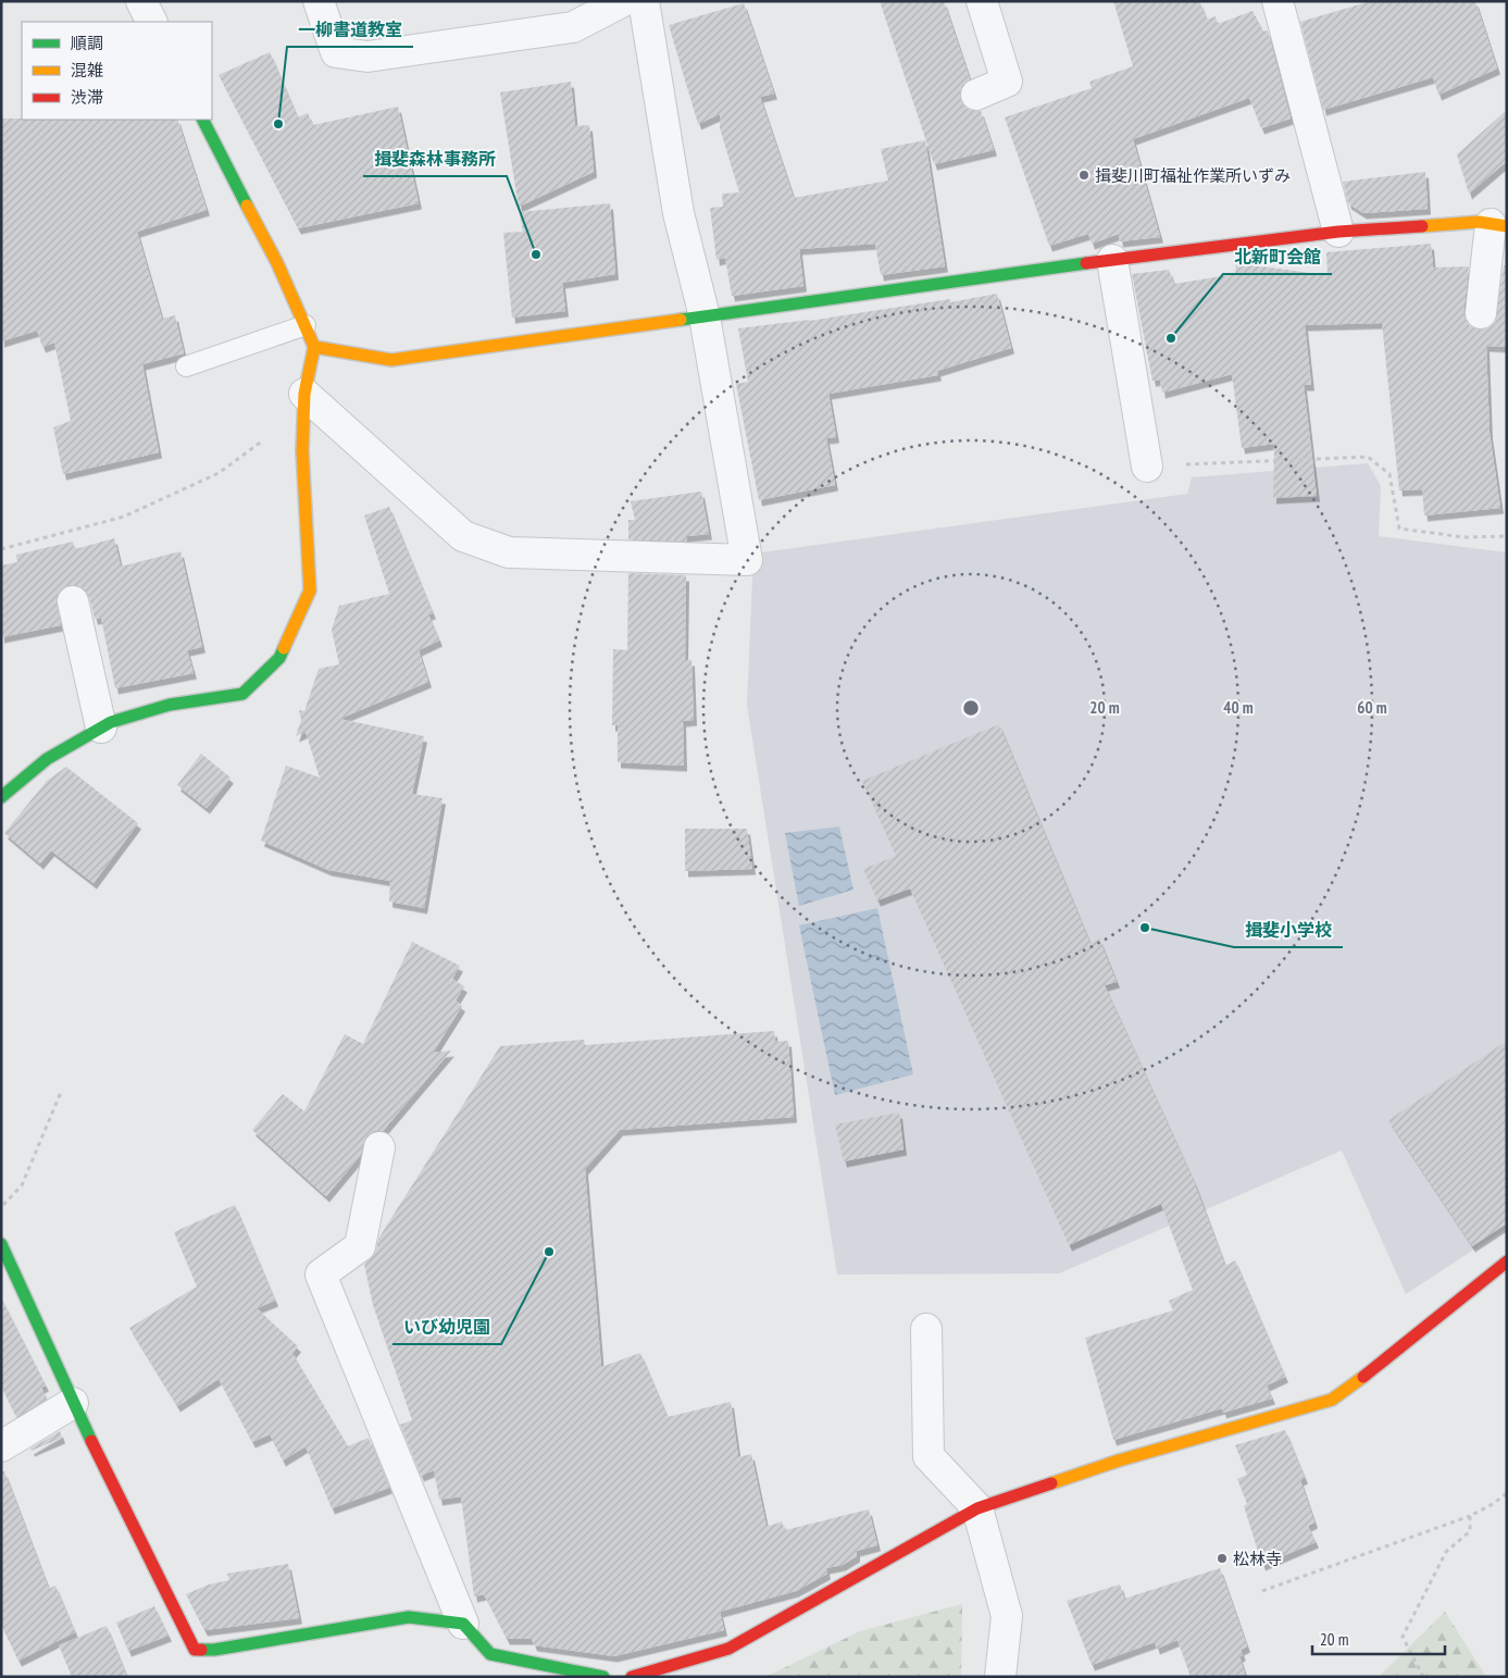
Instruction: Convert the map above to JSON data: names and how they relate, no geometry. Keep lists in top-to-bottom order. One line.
{"places":["一柳書道教室","揖斐川町福祉作業所いずみ","揖斐森林事務所","北新町会館","揖斐小学校","いび幼児園","松林寺"],"legend":["順調","混雑","渋滞"],"scale_bar":"20 m","rings":["20 m","40 m","60 m"]}
